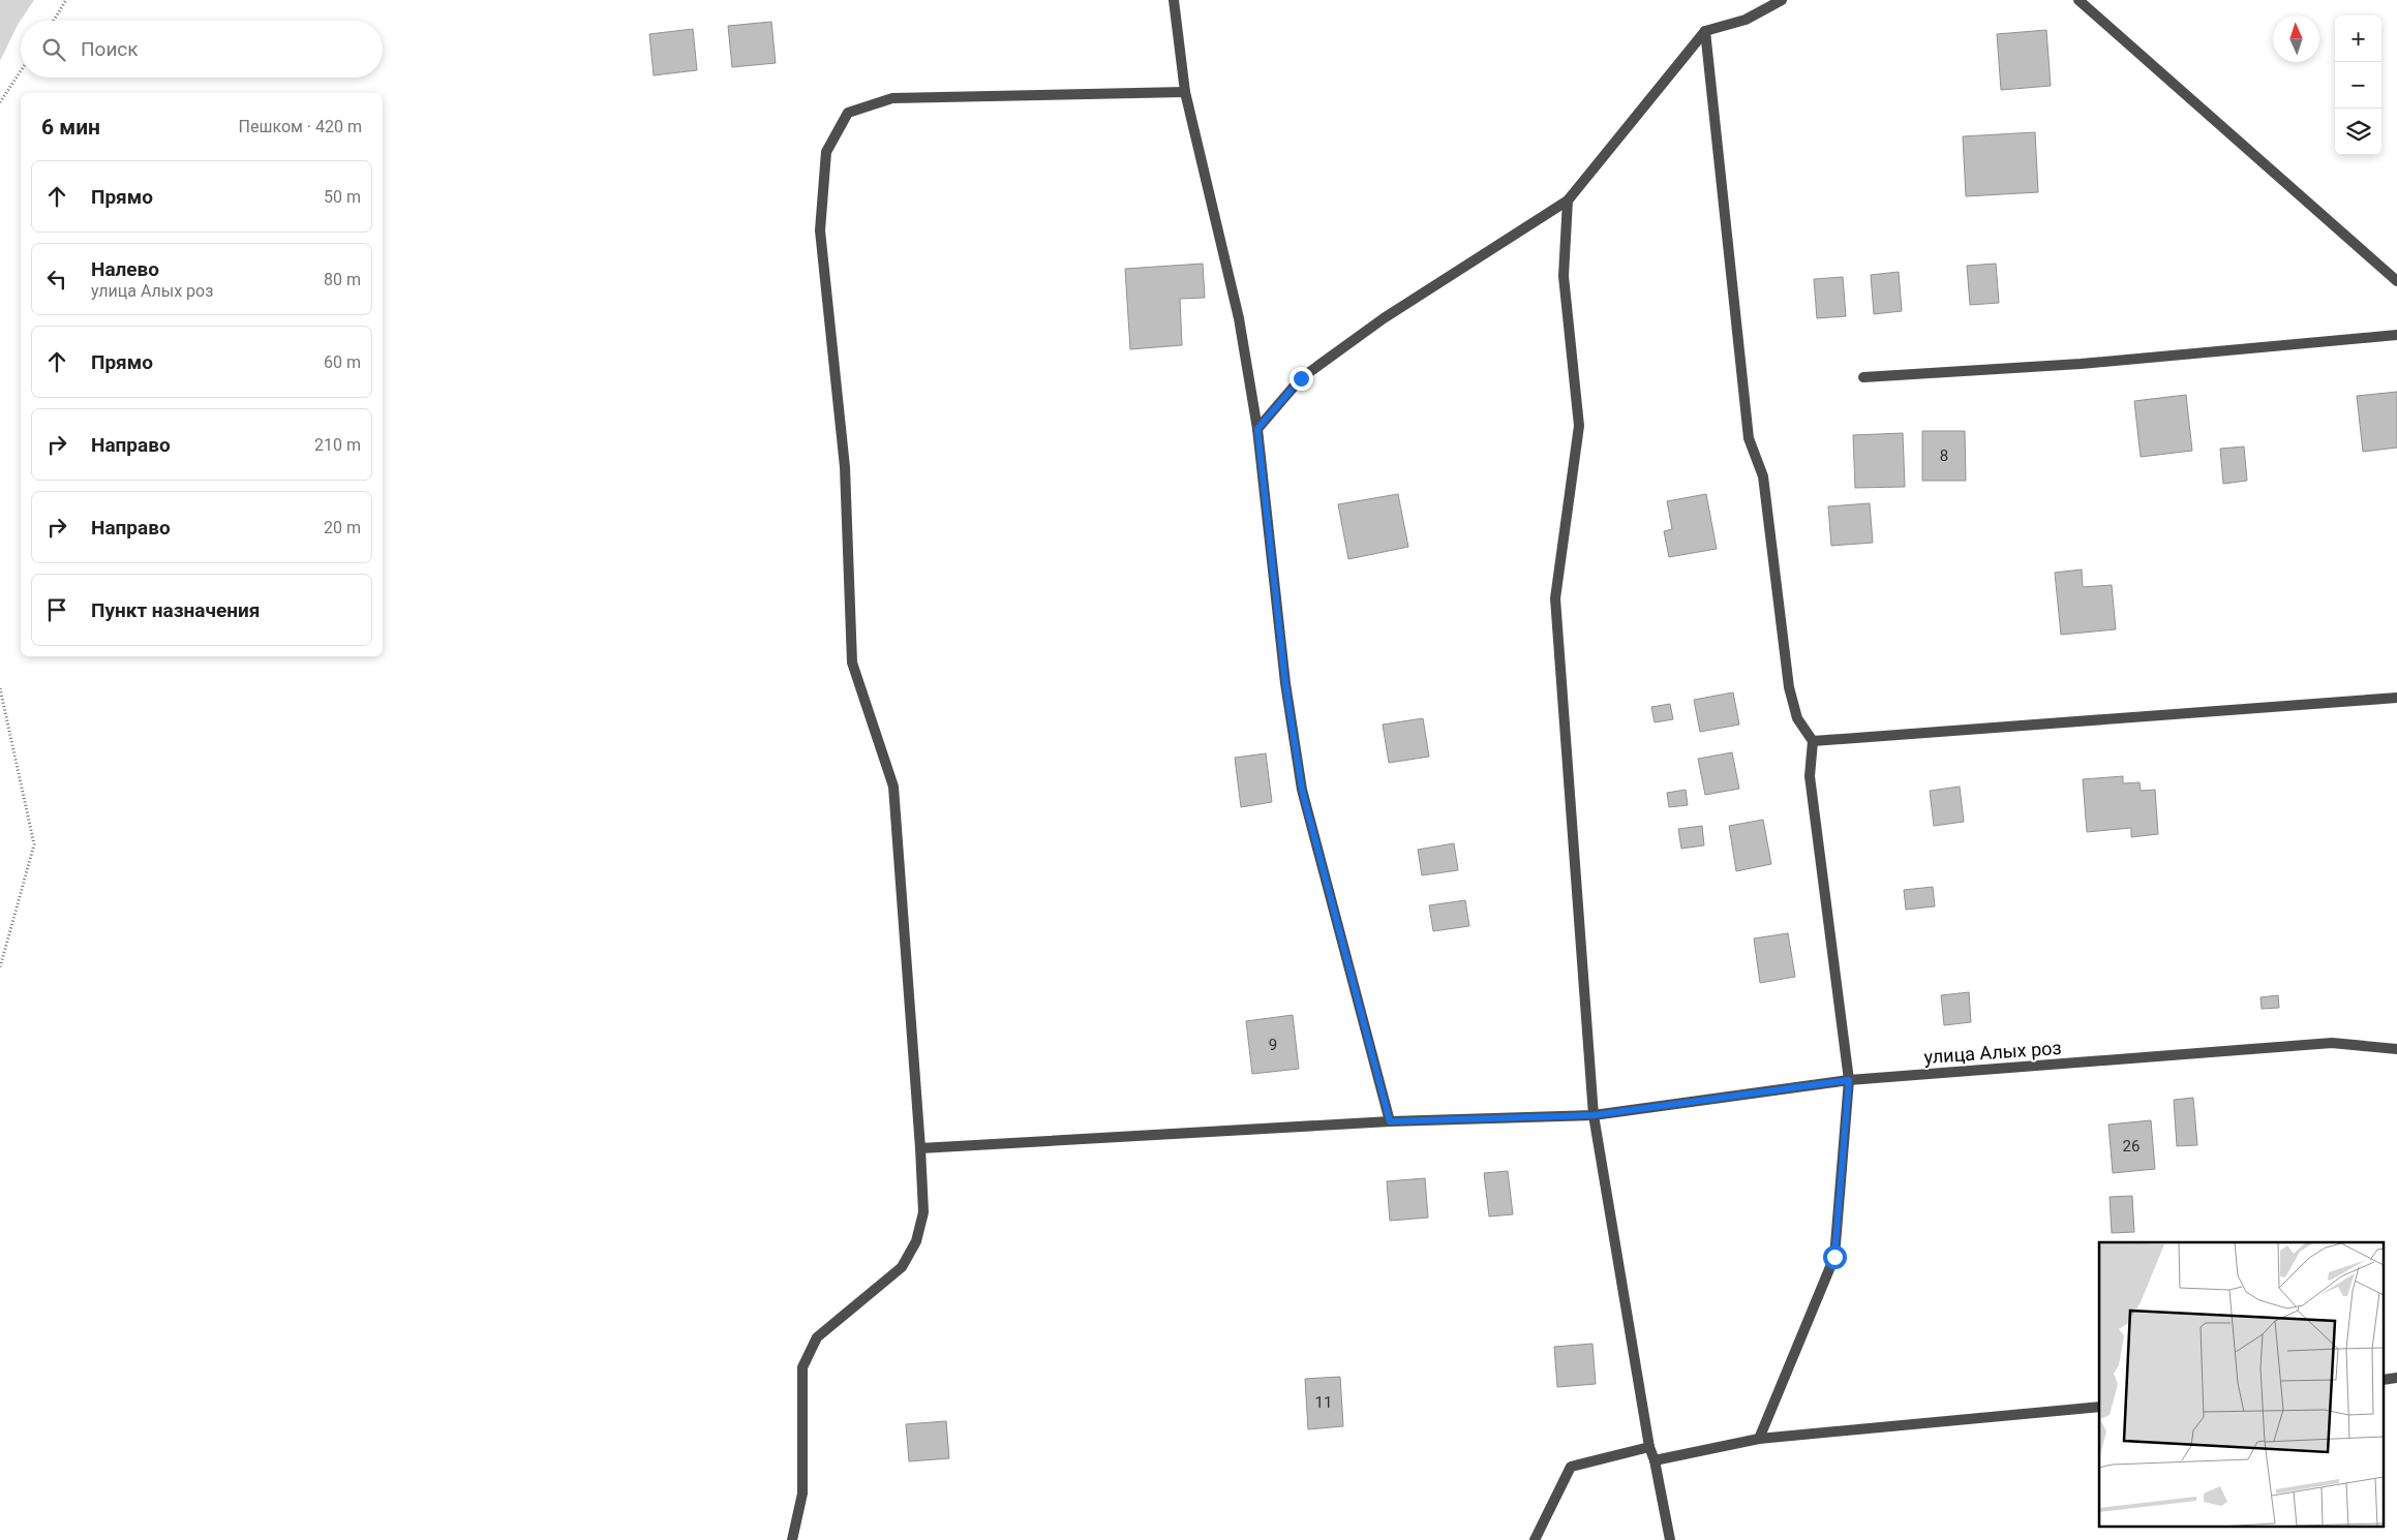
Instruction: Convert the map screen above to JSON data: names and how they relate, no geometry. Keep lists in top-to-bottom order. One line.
{"streets":{"street":["улица Алых роз"]},"house_numbers":["8","9","26","11"],"north":"top","page":{"map_buttons":["+","−"],"search":"Поиск","heading":["6 мин","Пешком · 420 m"],"list":[["Прямо","50 m"],["Налево","улица Алых роз","80 m"],["Прямо","60 m"],["Направо","210 m"],["Направо","20 m"],"Пункт назначения"]}}
